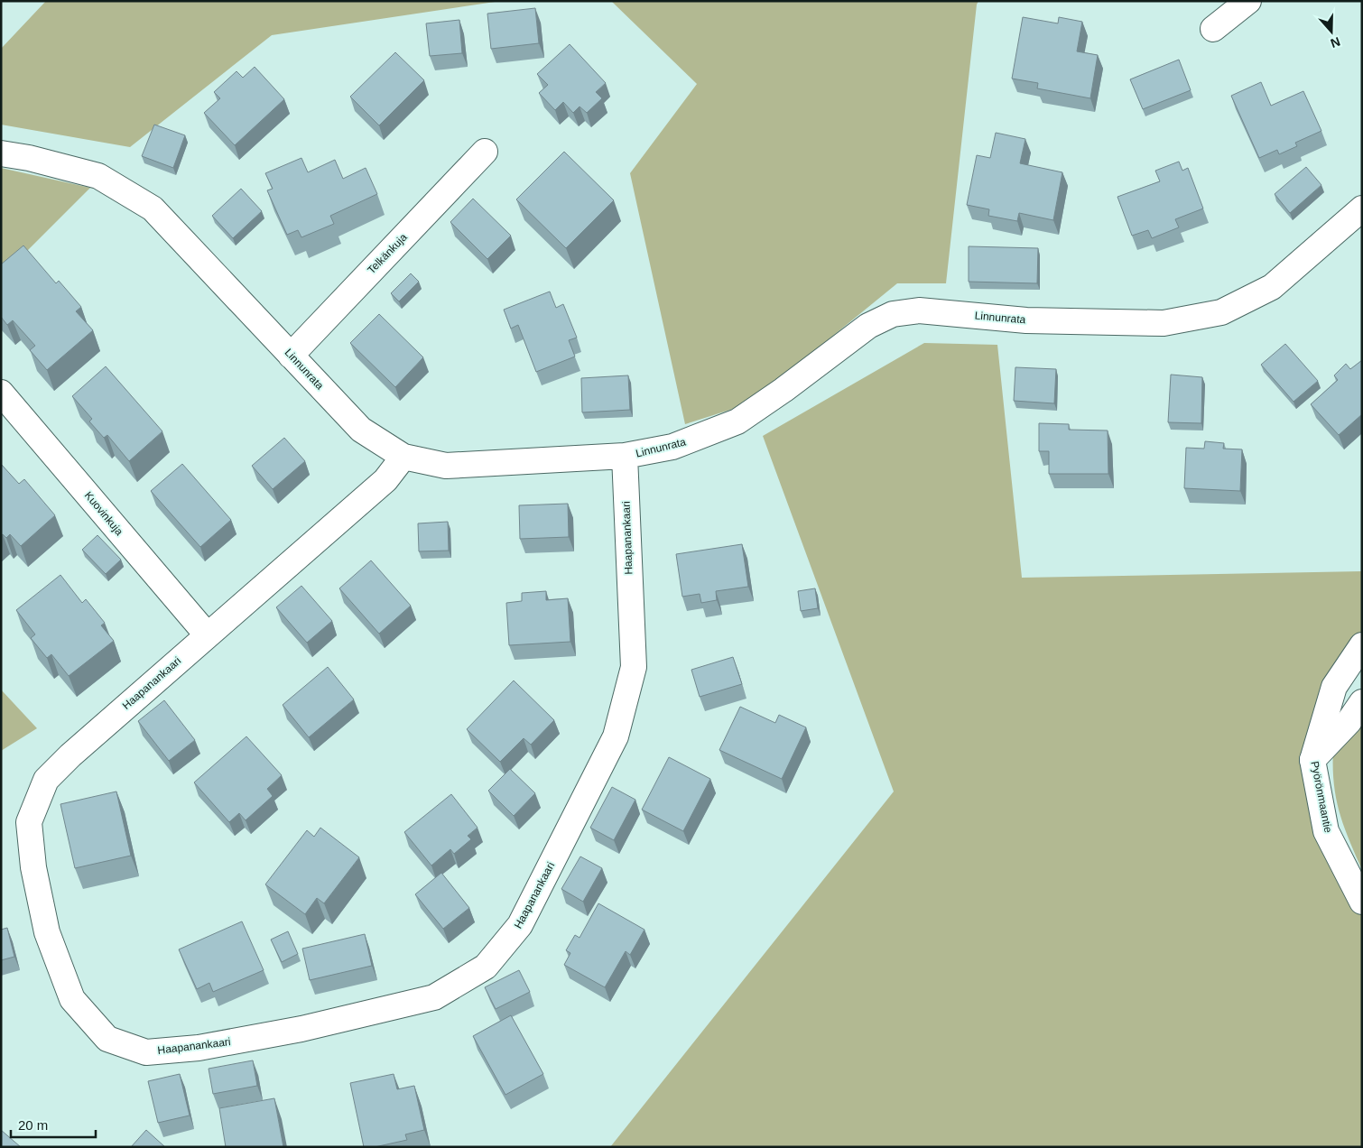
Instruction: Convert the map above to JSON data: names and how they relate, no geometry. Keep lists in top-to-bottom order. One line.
{"streets":{"street":["Telkänkuja","Linnunrata","Kuovinkuja","Haapanankaari","Pyörönmaantie"]},"crossings":[["Telkänkuja","Linnunrata"],["Linnunrata","Haapanankaari"],["Kuovinkuja","Haapanankaari"]],"scale_bar":"20 m","north":"bottom"}
